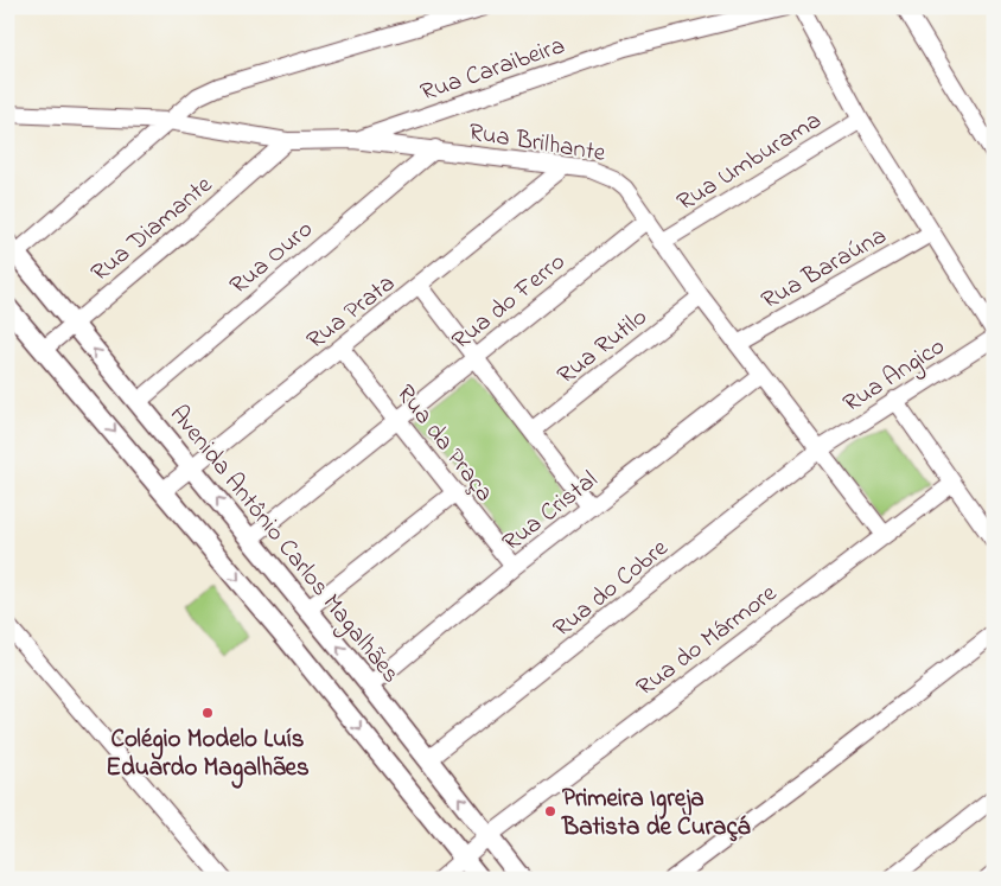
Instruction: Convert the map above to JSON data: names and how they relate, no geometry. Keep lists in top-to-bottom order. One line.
{"streets":{"street":["Rua Caraibeira","Rua Brilhante","Rua Umburama","Rua Diamante","Rua Ouro","Rua Baraúna","Rua do Ferro","Rua Prata","Rua Rutilo","Rua Angico","Rua da Praça","Rua Cristal","Avenida Antônio Carlos Magalhães","Rua do Cobre","Rua do Mármore"]},"crossings":[["Rua Caraibeira","Rua Brilhante"],["Rua Brilhante","Rua Umburama"],["Rua Brilhante","Rua Diamante"],["Rua Brilhante","Rua Ouro"],["Rua Brilhante","Rua Baraúna"],["Rua Brilhante","Rua do Ferro"],["Rua Brilhante","Rua Prata"],["Rua Brilhante","Rua Rutilo"],["Rua Brilhante","Rua Angico"],["Rua Brilhante","Rua Cristal"],["Rua Brilhante","Rua do Cobre"],["Rua Brilhante","Rua do Mármore"],["Rua Diamante","Avenida Antônio Carlos Magalhães"],["Rua Ouro","Avenida Antônio Carlos Magalhães"],["Rua do Ferro","Rua da Praça"],["Rua do Ferro","Avenida Antônio Carlos Magalhães"],["Rua Prata","Rua da Praça"],["Rua Prata","Avenida Antônio Carlos Magalhães"],["Rua Angico","Rua do Cobre"],["Rua da Praça","Rua Cristal"],["Rua Cristal","Avenida Antônio Carlos Magalhães"],["Avenida Antônio Carlos Magalhães","Rua do Cobre"],["Avenida Antônio Carlos Magalhães","Rua do Mármore"]],"places":["Colégio Modelo Luís Eduardo Magalhães","Primeira Igreja Batista de Curaçá"]}
